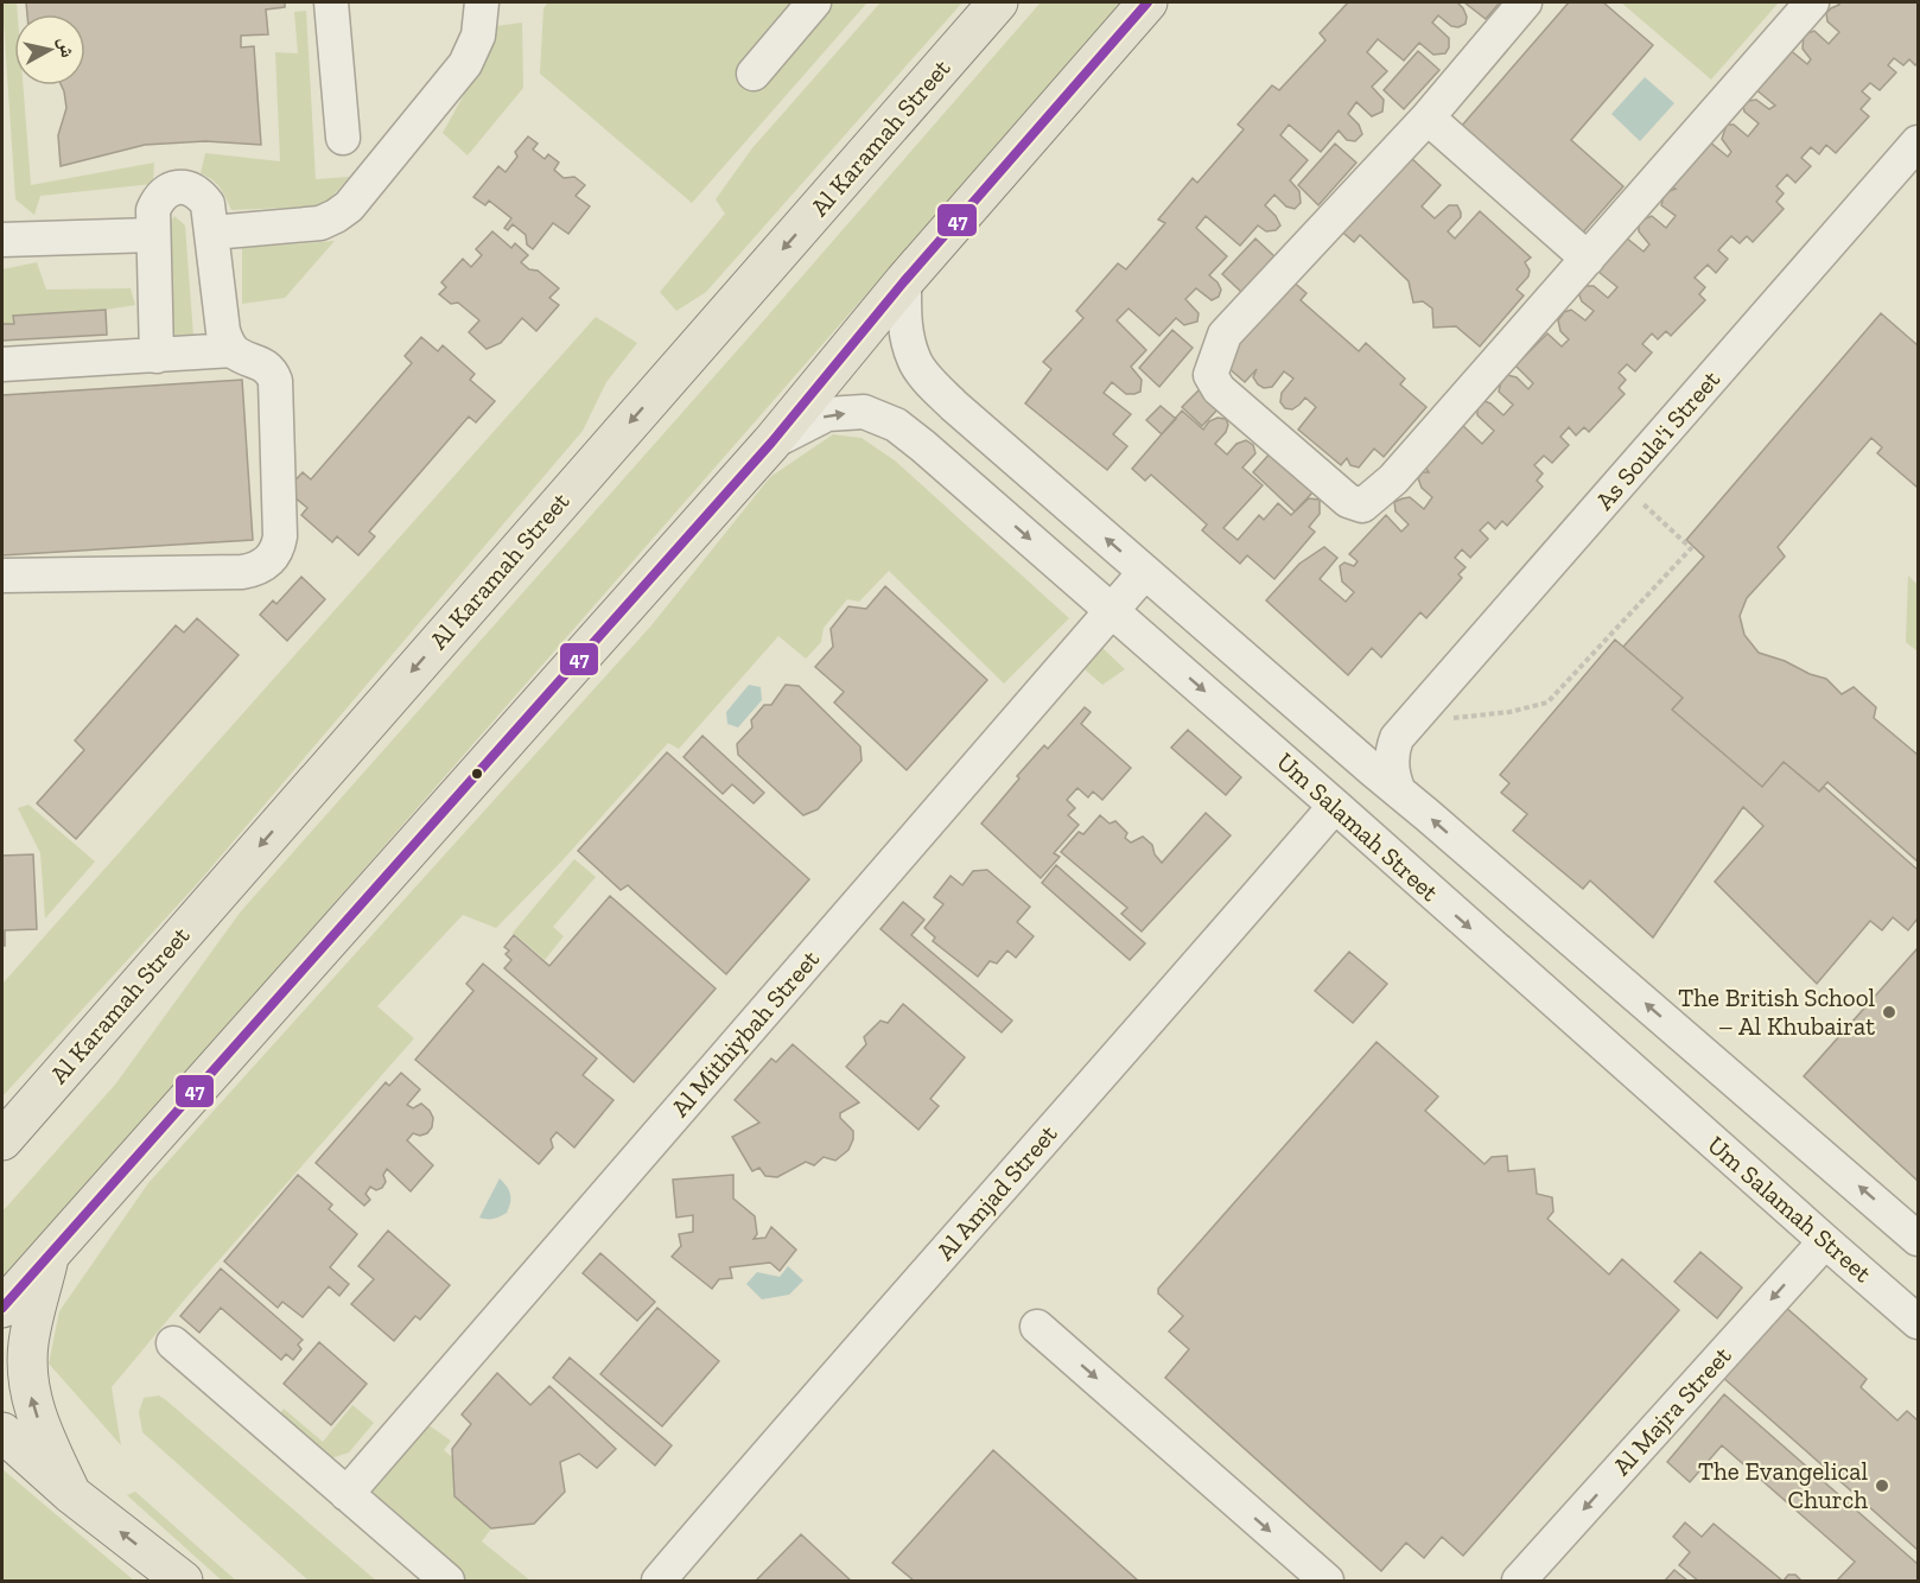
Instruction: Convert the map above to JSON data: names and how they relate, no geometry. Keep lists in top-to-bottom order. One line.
{"streets":{"main road":["Al Karamah Street"],"street":["As Soula'i Street","Um Salamah Street","Al Mithiybah Street","Al Amjad Street","Al Majra Street"]},"crossings":[["Um Salamah Street","Al Mithiybah Street"],["Um Salamah Street","Al Amjad Street"],["Um Salamah Street","Al Majra Street"]],"one_way":["Al Majra Street"],"places":["The British School – Al Khubairat","The Evangelical Church"],"lines":["transit line 47"],"north":"right"}
